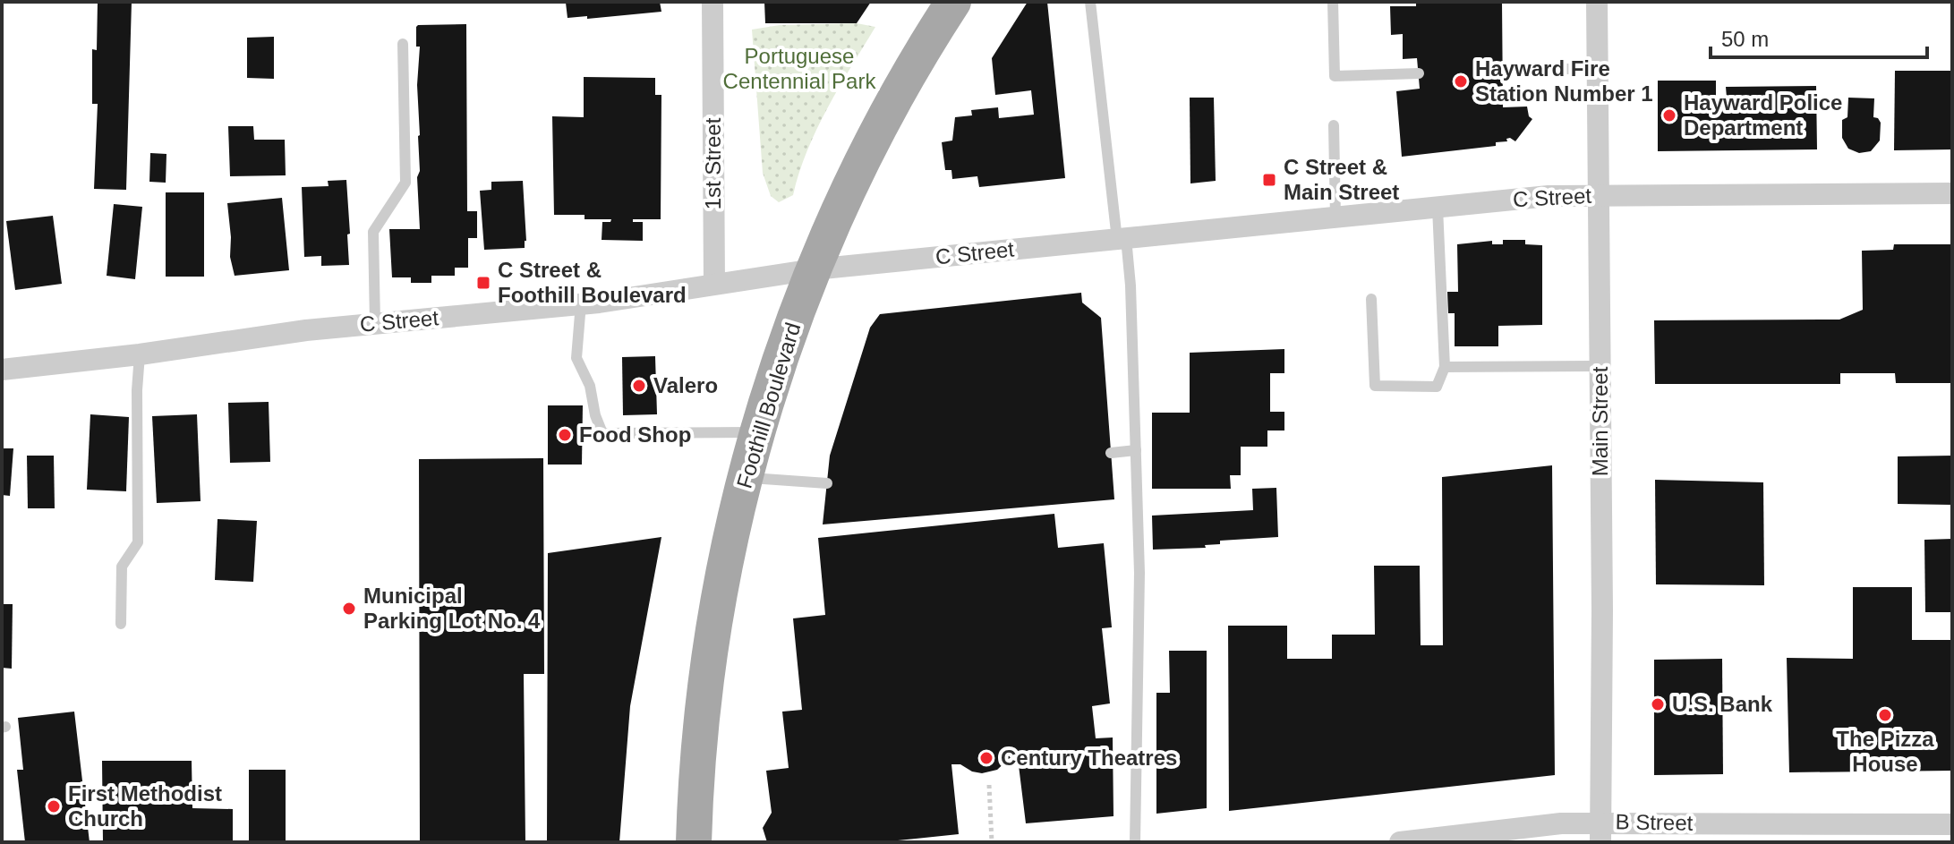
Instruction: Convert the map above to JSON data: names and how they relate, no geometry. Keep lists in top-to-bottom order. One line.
{"streets":{"main road":["Foothill Boulevard"],"street":["1st Street","C Street","Main Street","B Street"]},"crossings":[["1st Street","C Street"],["C Street","Foothill Boulevard"],["C Street","Main Street"],["Main Street","B Street"]],"parks":["Portuguese Centennial Park"],"places":{"other":["Hayward Fire Station Number 1","Hayward Police Department","Valero","Food Shop","Municipal Parking Lot No. 4","U.S. Bank","The Pizza House","Century Theatres","First Methodist Church"],"transit":["C Street & Main Street","C Street & Foothill Boulevard"]},"scale_bar":"50 m"}
